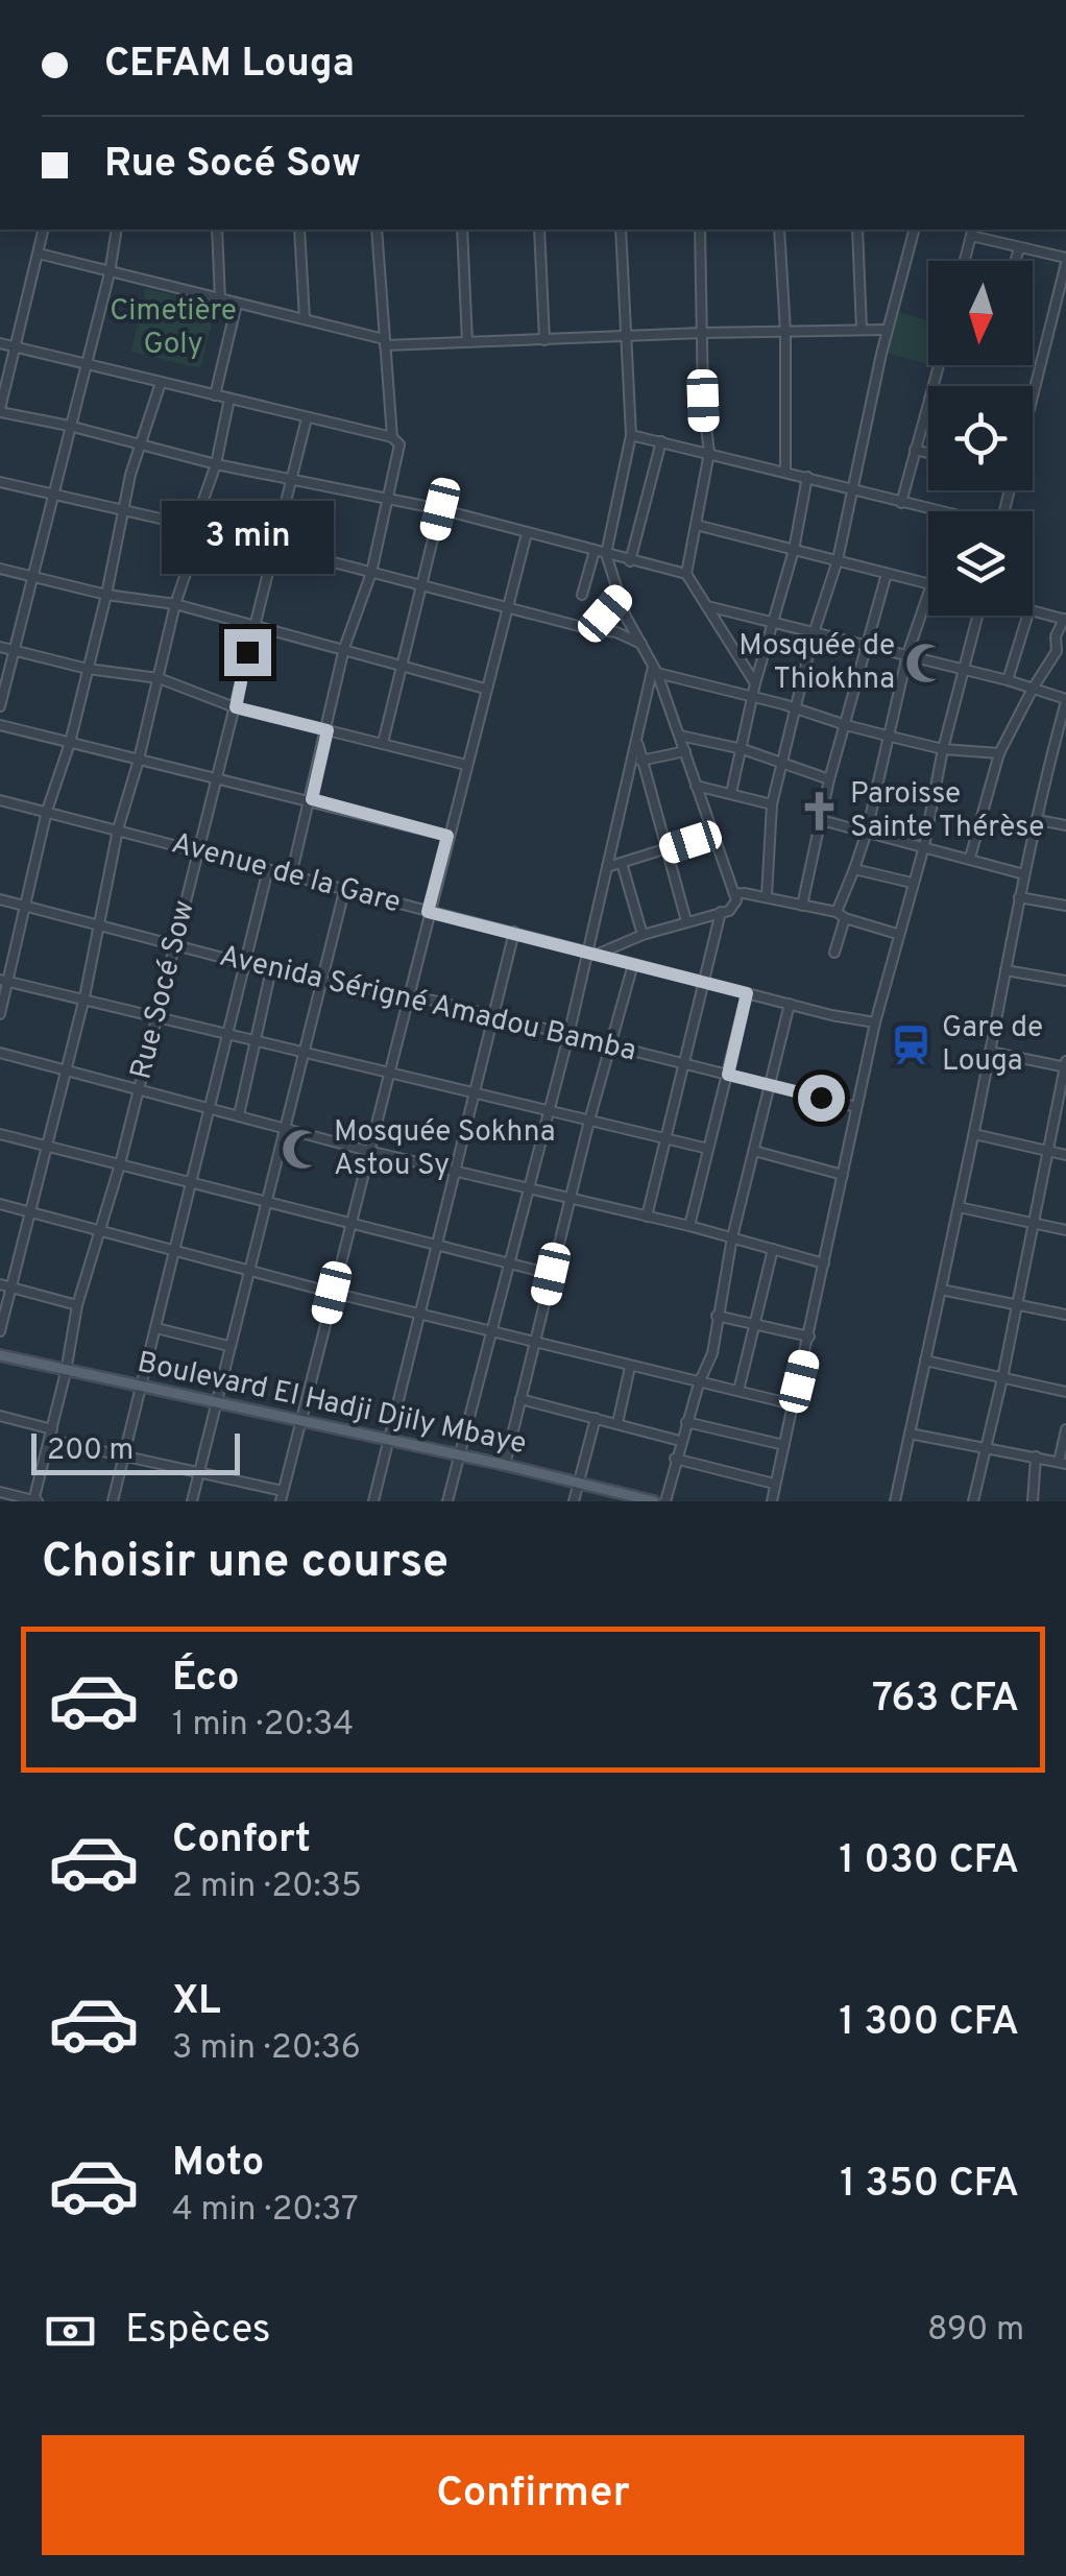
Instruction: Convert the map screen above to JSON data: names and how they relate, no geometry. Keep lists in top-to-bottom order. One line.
{"streets":{"main road":["Boulevard El Hadji Djily Mbaye"],"street":["Avenue de la Gare","Rue Socé Sow","Avenida Sérigné Amadou Bamba"]},"crossings":[["Avenue de la Gare","Rue Socé Sow"],["Rue Socé Sow","Avenida Sérigné Amadou Bamba"],["Rue Socé Sow","Boulevard El Hadji Djily Mbaye"]],"parks":["Cimetière Goly"],"places":{"mosque":["Mosquée de Thiokhna","Mosquée Sokhna Astou Sy"],"church":["Paroisse Sainte Thérèse"],"station":["Gare de Louga"]},"scale_bar":"200 m","north":"bottom","page":{"banner":["CEFAM Louga","Rue Socé Sow"],"bubble":"3 min","scale":"200 m","heading":"Choisir une course","list":[{"name":"Éco","note":"1 min · 20:34","value":"763 CFA"},{"name":"Confort","note":"2 min · 20:35","value":"1 030 CFA"},{"name":"XL","note":"3 min · 20:36","value":"1 300 CFA"},{"name":"Moto","note":"4 min · 20:37","value":"1 350 CFA"}],"pay":["Espèces","890 m"],"buttons":"Confirmer"}}
